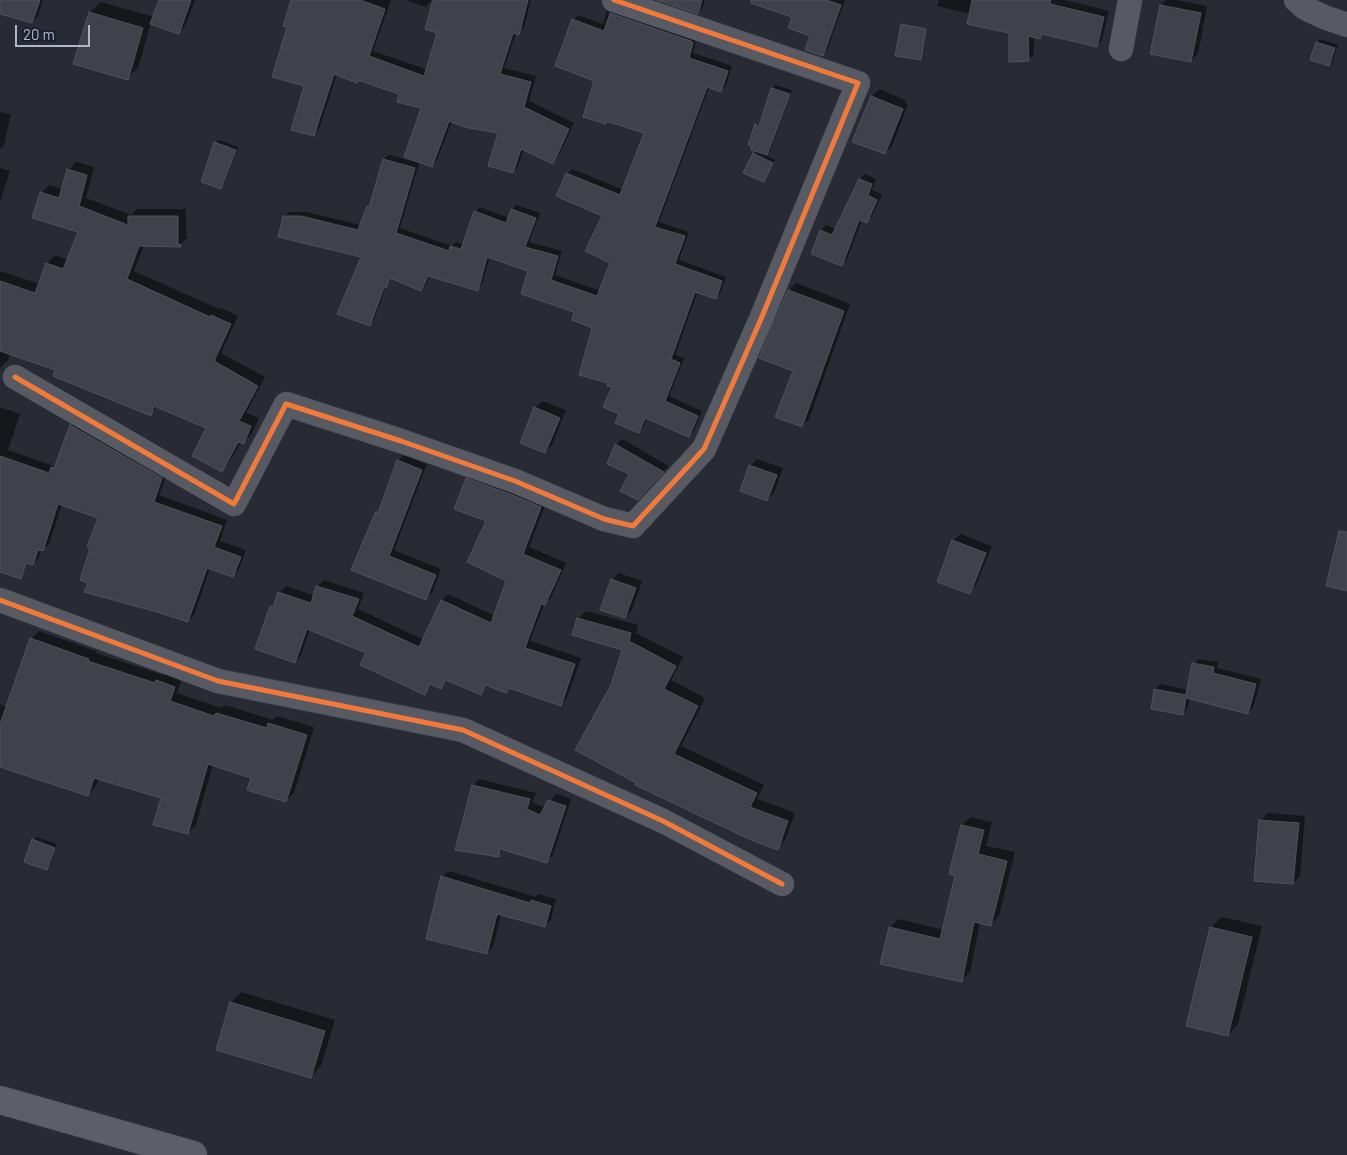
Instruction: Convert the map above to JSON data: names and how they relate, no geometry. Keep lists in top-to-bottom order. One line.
{"scale_bar":"20 m"}
